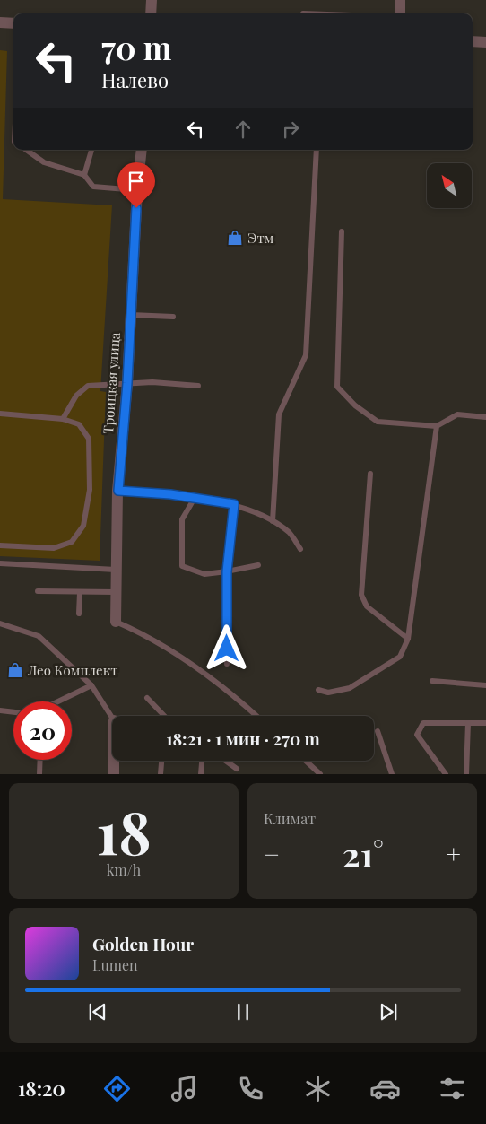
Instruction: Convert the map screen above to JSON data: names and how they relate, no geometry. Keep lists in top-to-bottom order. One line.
{"streets":{"street":["Троицкая улица"]},"places":{"shop":["Этм","Лео Комплект"]},"north":"top left","page":{"turn":["70 m","Налево"],"limit":"20","trip":"18:21 · 1 мин · 270 m","tile":[["18","km/h"],"Климат"],"heat":["−","21°","+"],"song":["Golden Hour","Lumen"],"tabs":"18:20"}}
